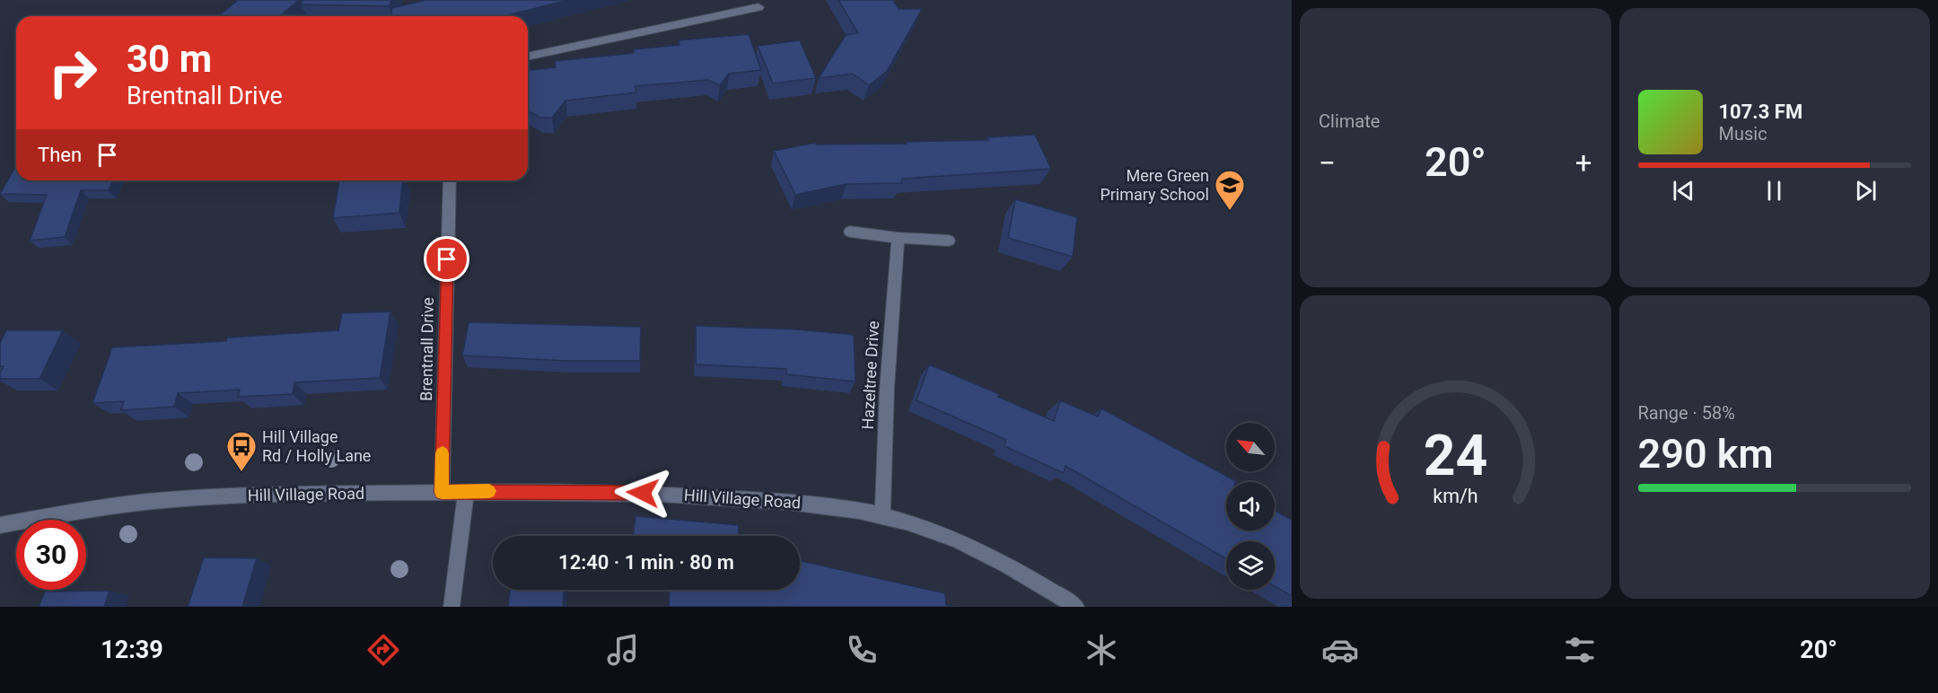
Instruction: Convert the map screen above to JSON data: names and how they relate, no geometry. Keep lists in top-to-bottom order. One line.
{"streets":{"street":["Brentnall Drive","Hazeltree Drive","Hill Village Road"]},"crossings":[["Brentnall Drive","Hill Village Road"],["Hazeltree Drive","Hill Village Road"]],"places":{"school or university":["Mere Green Primary School"],"bus stop":["Hill Village Rd / Holly Lane"]},"north":"top left","page":{"tile":["Climate",["Range · 58%","290 km"]],"turn":["30 m","Brentnall Drive"],"song":["107.3 FM","Music"],"then":"Then","heat":["−","20°","+"],"limit":"30","trip":"12:40 · 1 min · 80 m","tabs":["12:39","20°"],"gauge":["24","km/h"]}}
